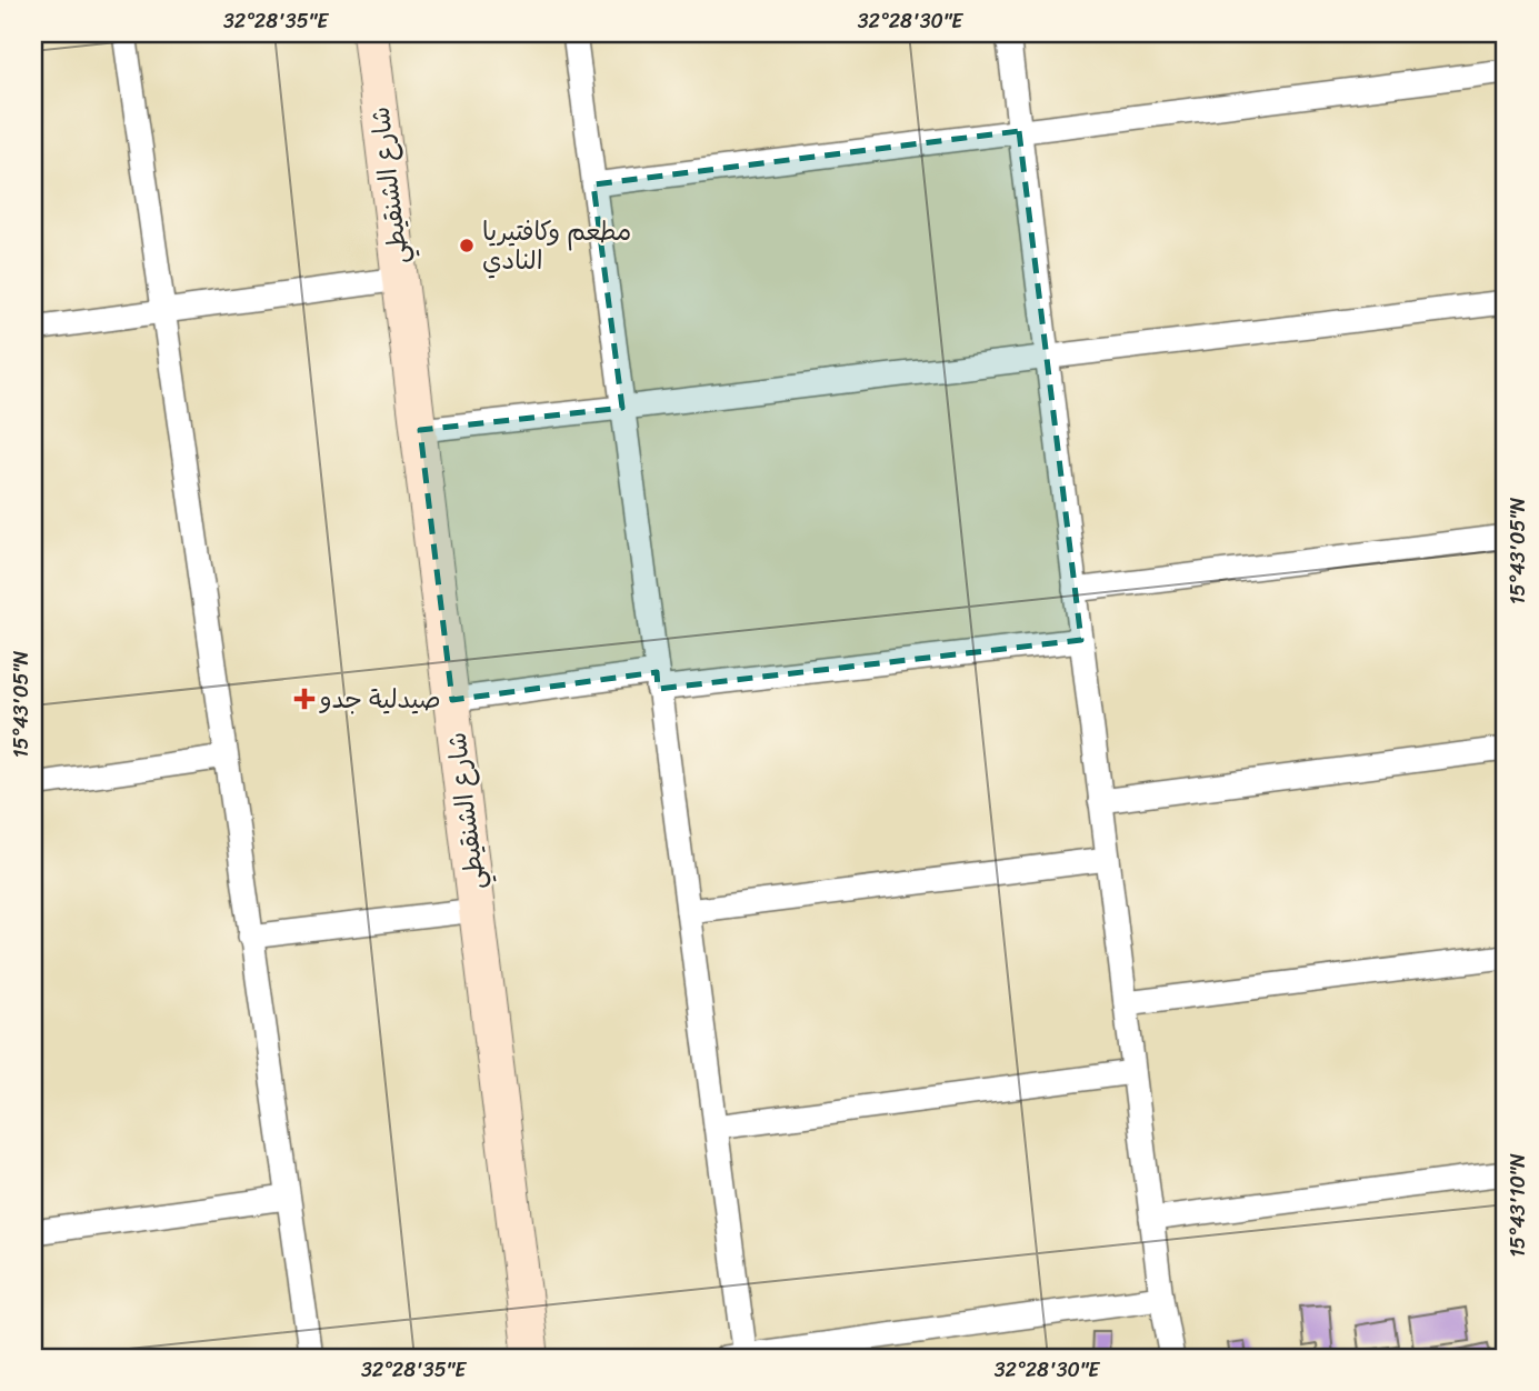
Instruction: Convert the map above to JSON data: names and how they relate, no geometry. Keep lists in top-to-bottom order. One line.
{"streets":{"street":["شارع الشنقيطي"]},"places":{"other":["مطعم وكافتيريا النادي"],"health":["صيدلية جدو"]},"coordinates":["32°28'35\"E","32°28'30\"E","15°43'05\"N","15°43'10\"N"]}
